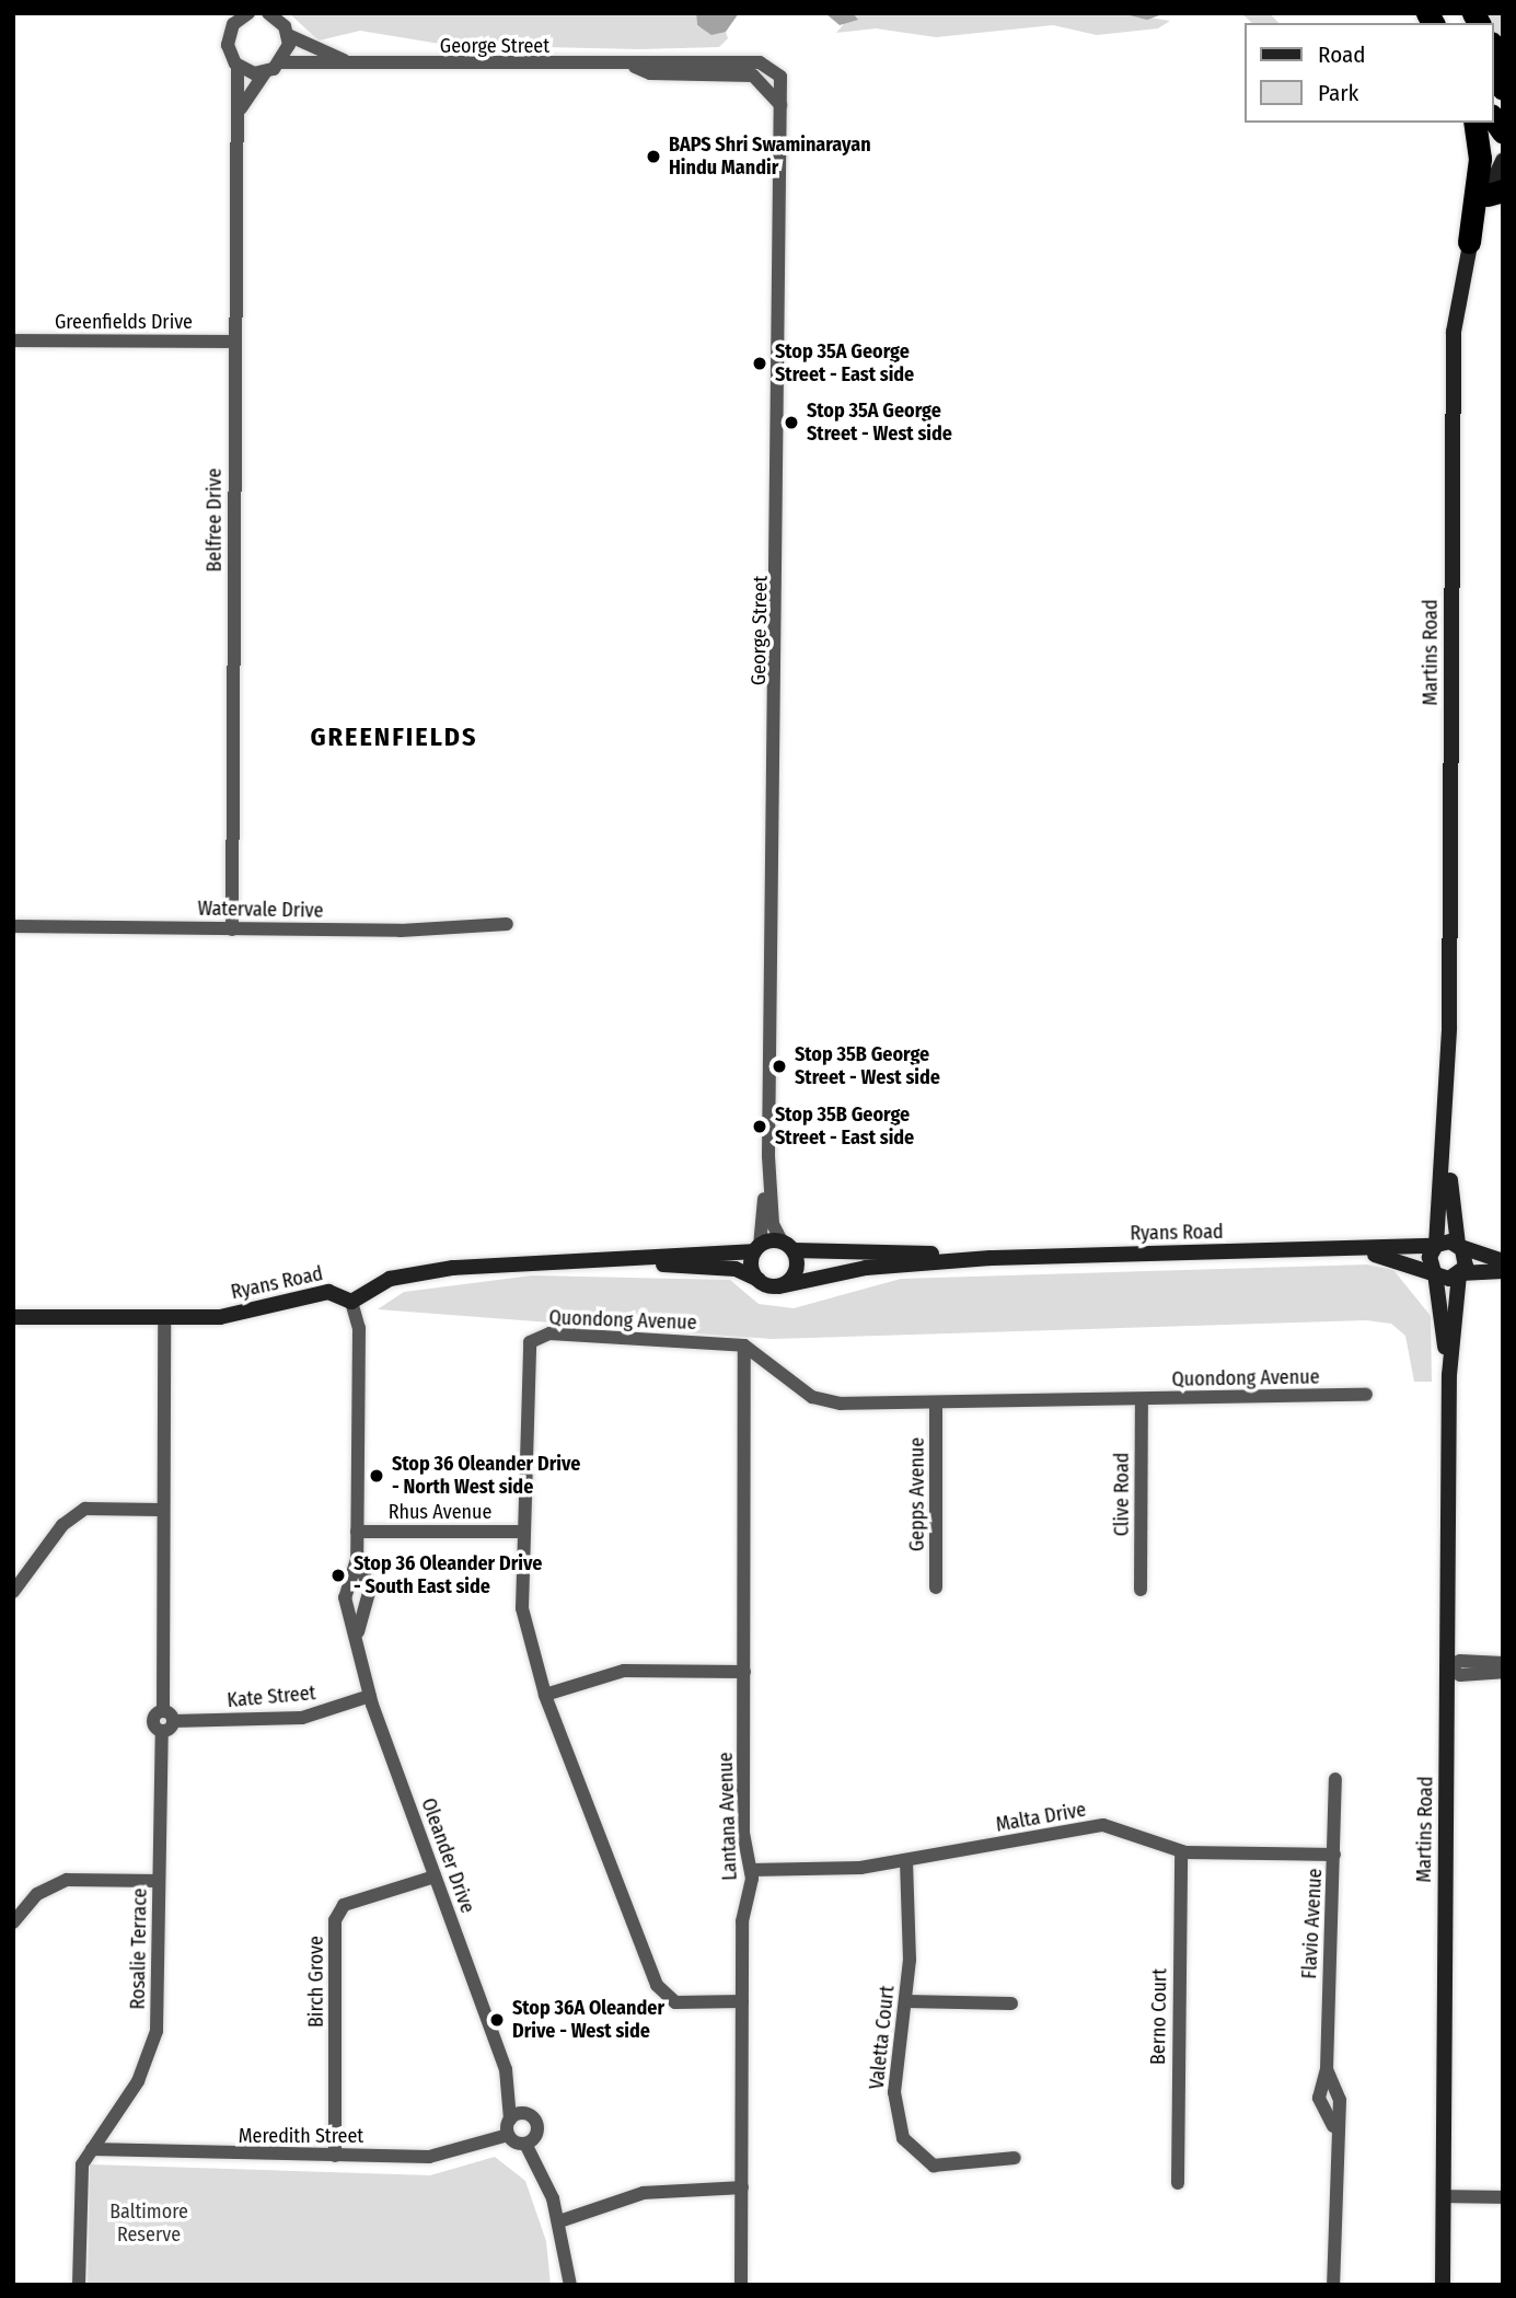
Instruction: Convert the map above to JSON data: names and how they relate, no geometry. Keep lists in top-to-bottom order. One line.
{"streets":{"street":["George Street","Greenfields Drive","Belfree Drive","Martins Road","Watervale Drive","Ryans Road","Quondong Avenue","Gepps Avenue","Clive Road","Rhus Avenue","Kate Street","Lantana Avenue","Malta Drive","Oleander Drive","Flavio Avenue","Rosalie Terrace","Birch Grove","Berno Court","Valetta Court","Meredith Street"]},"crossings":[["George Street","Ryans Road"],["Greenfields Drive","Belfree Drive"],["Belfree Drive","Watervale Drive"],["Martins Road","Ryans Road"],["Ryans Road","Oleander Drive"],["Quondong Avenue","Gepps Avenue"],["Quondong Avenue","Clive Road"],["Quondong Avenue","Rhus Avenue"],["Quondong Avenue","Lantana Avenue"],["Rhus Avenue","Oleander Drive"],["Kate Street","Oleander Drive"],["Kate Street","Rosalie Terrace"],["Lantana Avenue","Malta Drive"],["Malta Drive","Flavio Avenue"],["Malta Drive","Berno Court"],["Malta Drive","Valetta Court"],["Oleander Drive","Birch Grove"],["Oleander Drive","Meredith Street"],["Rosalie Terrace","Meredith Street"],["Birch Grove","Meredith Street"]],"districts":["GREENFIELDS"],"parks":["Baltimore Reserve"],"places":["BAPS Shri Swaminarayan Hindu Mandir","Stop 35A George Street - East side","Stop 35A George Street - West side","Stop 35B George Street - West side","Stop 35B George Street - East side","Stop 36 Oleander Drive - North West side","Stop 36 Oleander Drive - South East side","Stop 36A Oleander Drive - West side"],"legend":["Road","Park"]}
